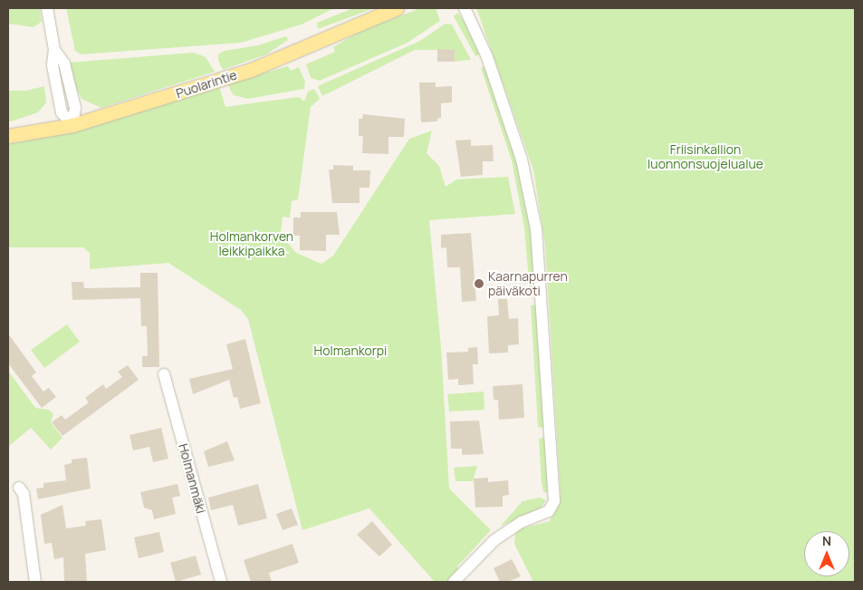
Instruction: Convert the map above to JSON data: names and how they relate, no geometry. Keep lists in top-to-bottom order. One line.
{"streets":{"main road":["Puolarintie"],"street":["Holmanmäki"]},"parks":["Friisinkallion luonnonsuojelualue","Holmankorven leikkipaikka","Holmankorpi"],"places":["Kaarnapurren päiväkoti"],"north":"top"}
